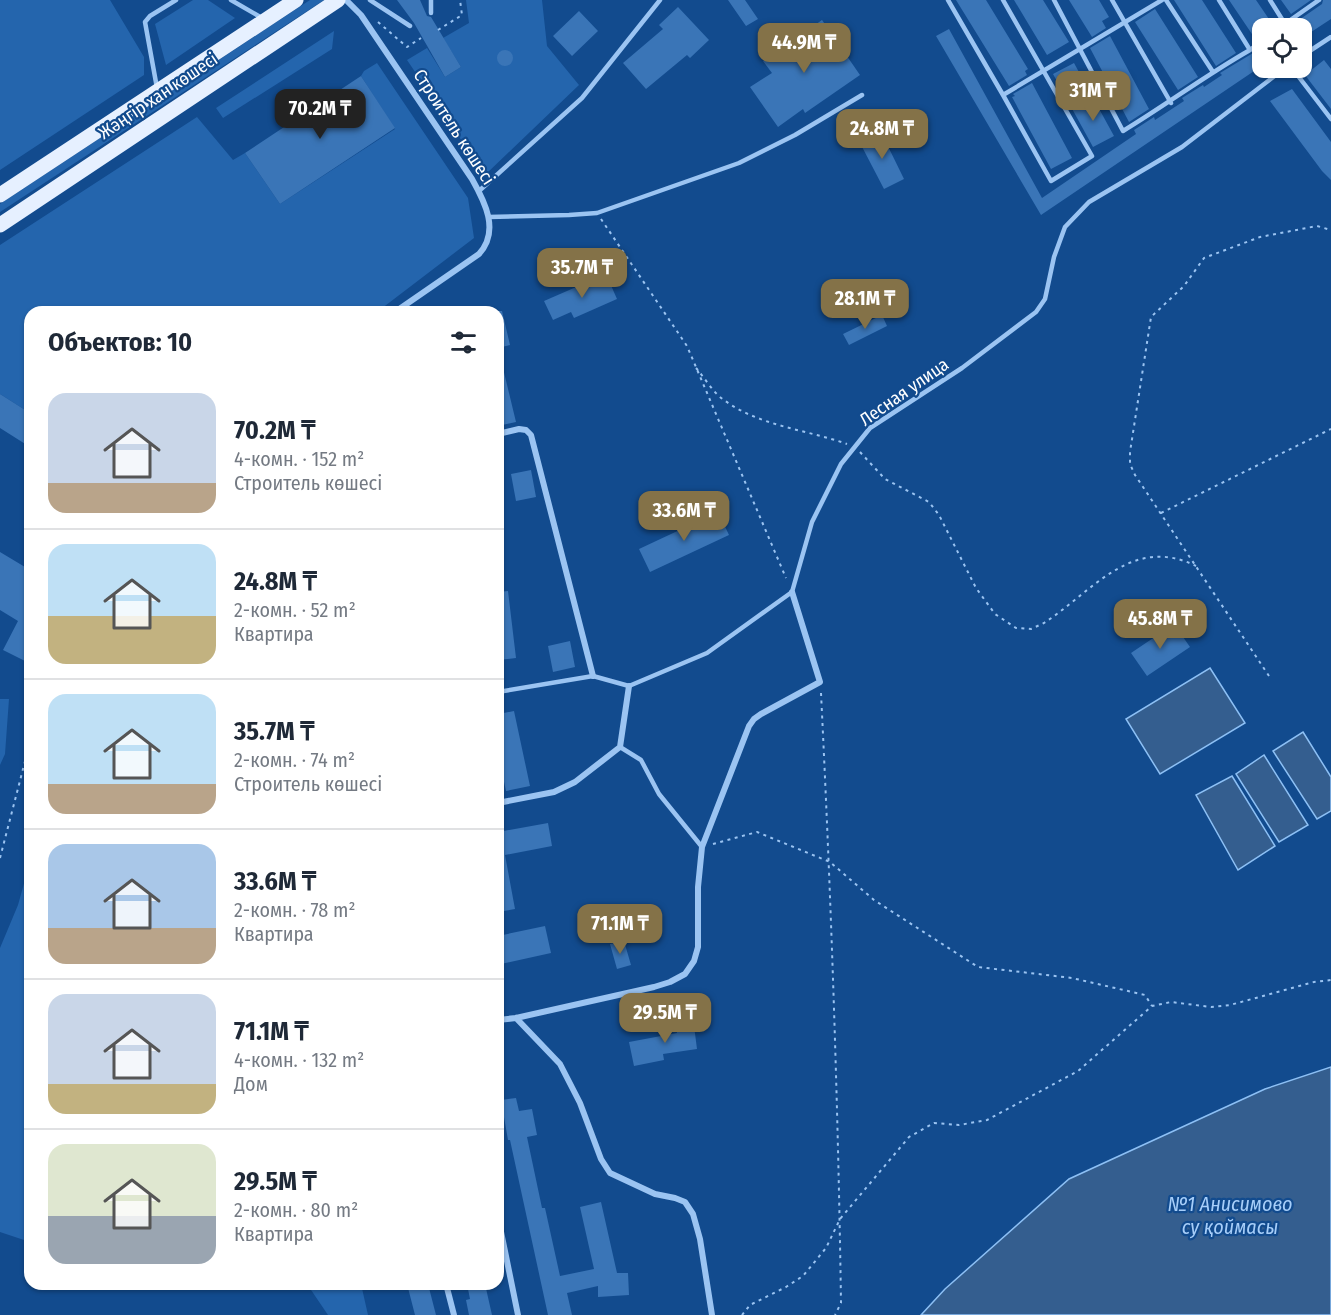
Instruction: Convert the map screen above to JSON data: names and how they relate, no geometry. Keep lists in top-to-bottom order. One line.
{"streets":{"main road":["Жәңгір хан көшесі"],"street":["Строитель көшесі"],"lane":["Лесная улица"]},"water":["№1 Анисимово су қоймасы"],"page":{"price":["44.9M ₸","31M ₸","70.2M ₸","24.8M ₸","35.7M ₸","28.1M ₸","33.6M ₸","45.8M ₸","71.1M ₸","29.5M ₸"],"heading":"Объектов: 10","list":[{"name":"70.2M ₸","note":"4-комн. · 152 m² · Строитель көшесі"},{"name":"24.8M ₸","note":"2-комн. · 52 m² · Квартира"},{"name":"35.7M ₸","note":"2-комн. · 74 m² · Строитель көшесі"},{"name":"33.6M ₸","note":"2-комн. · 78 m² · Квартира"},{"name":"71.1M ₸","note":"4-комн. · 132 m² · Дом"},{"name":"29.5M ₸","note":"2-комн. · 80 m² · Квартира"}]}}
